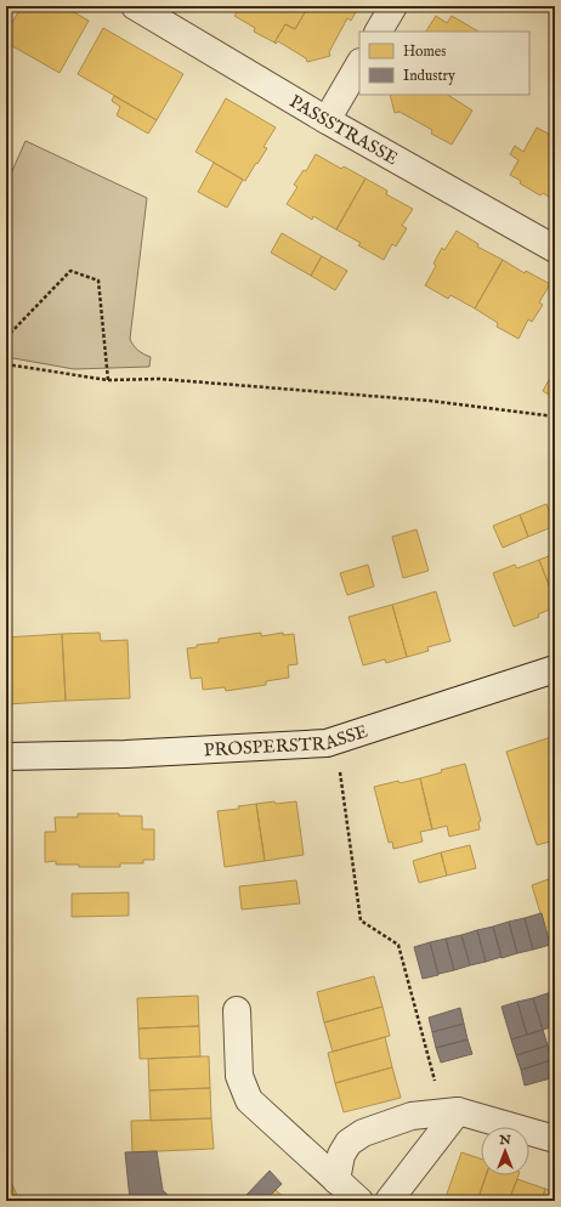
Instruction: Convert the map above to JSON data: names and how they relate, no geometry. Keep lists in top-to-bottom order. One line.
{"streets":{"street":["PASSSTRASSE","PROSPERSTRASSE"]},"legend":["Homes","Industry"],"north":"top"}
